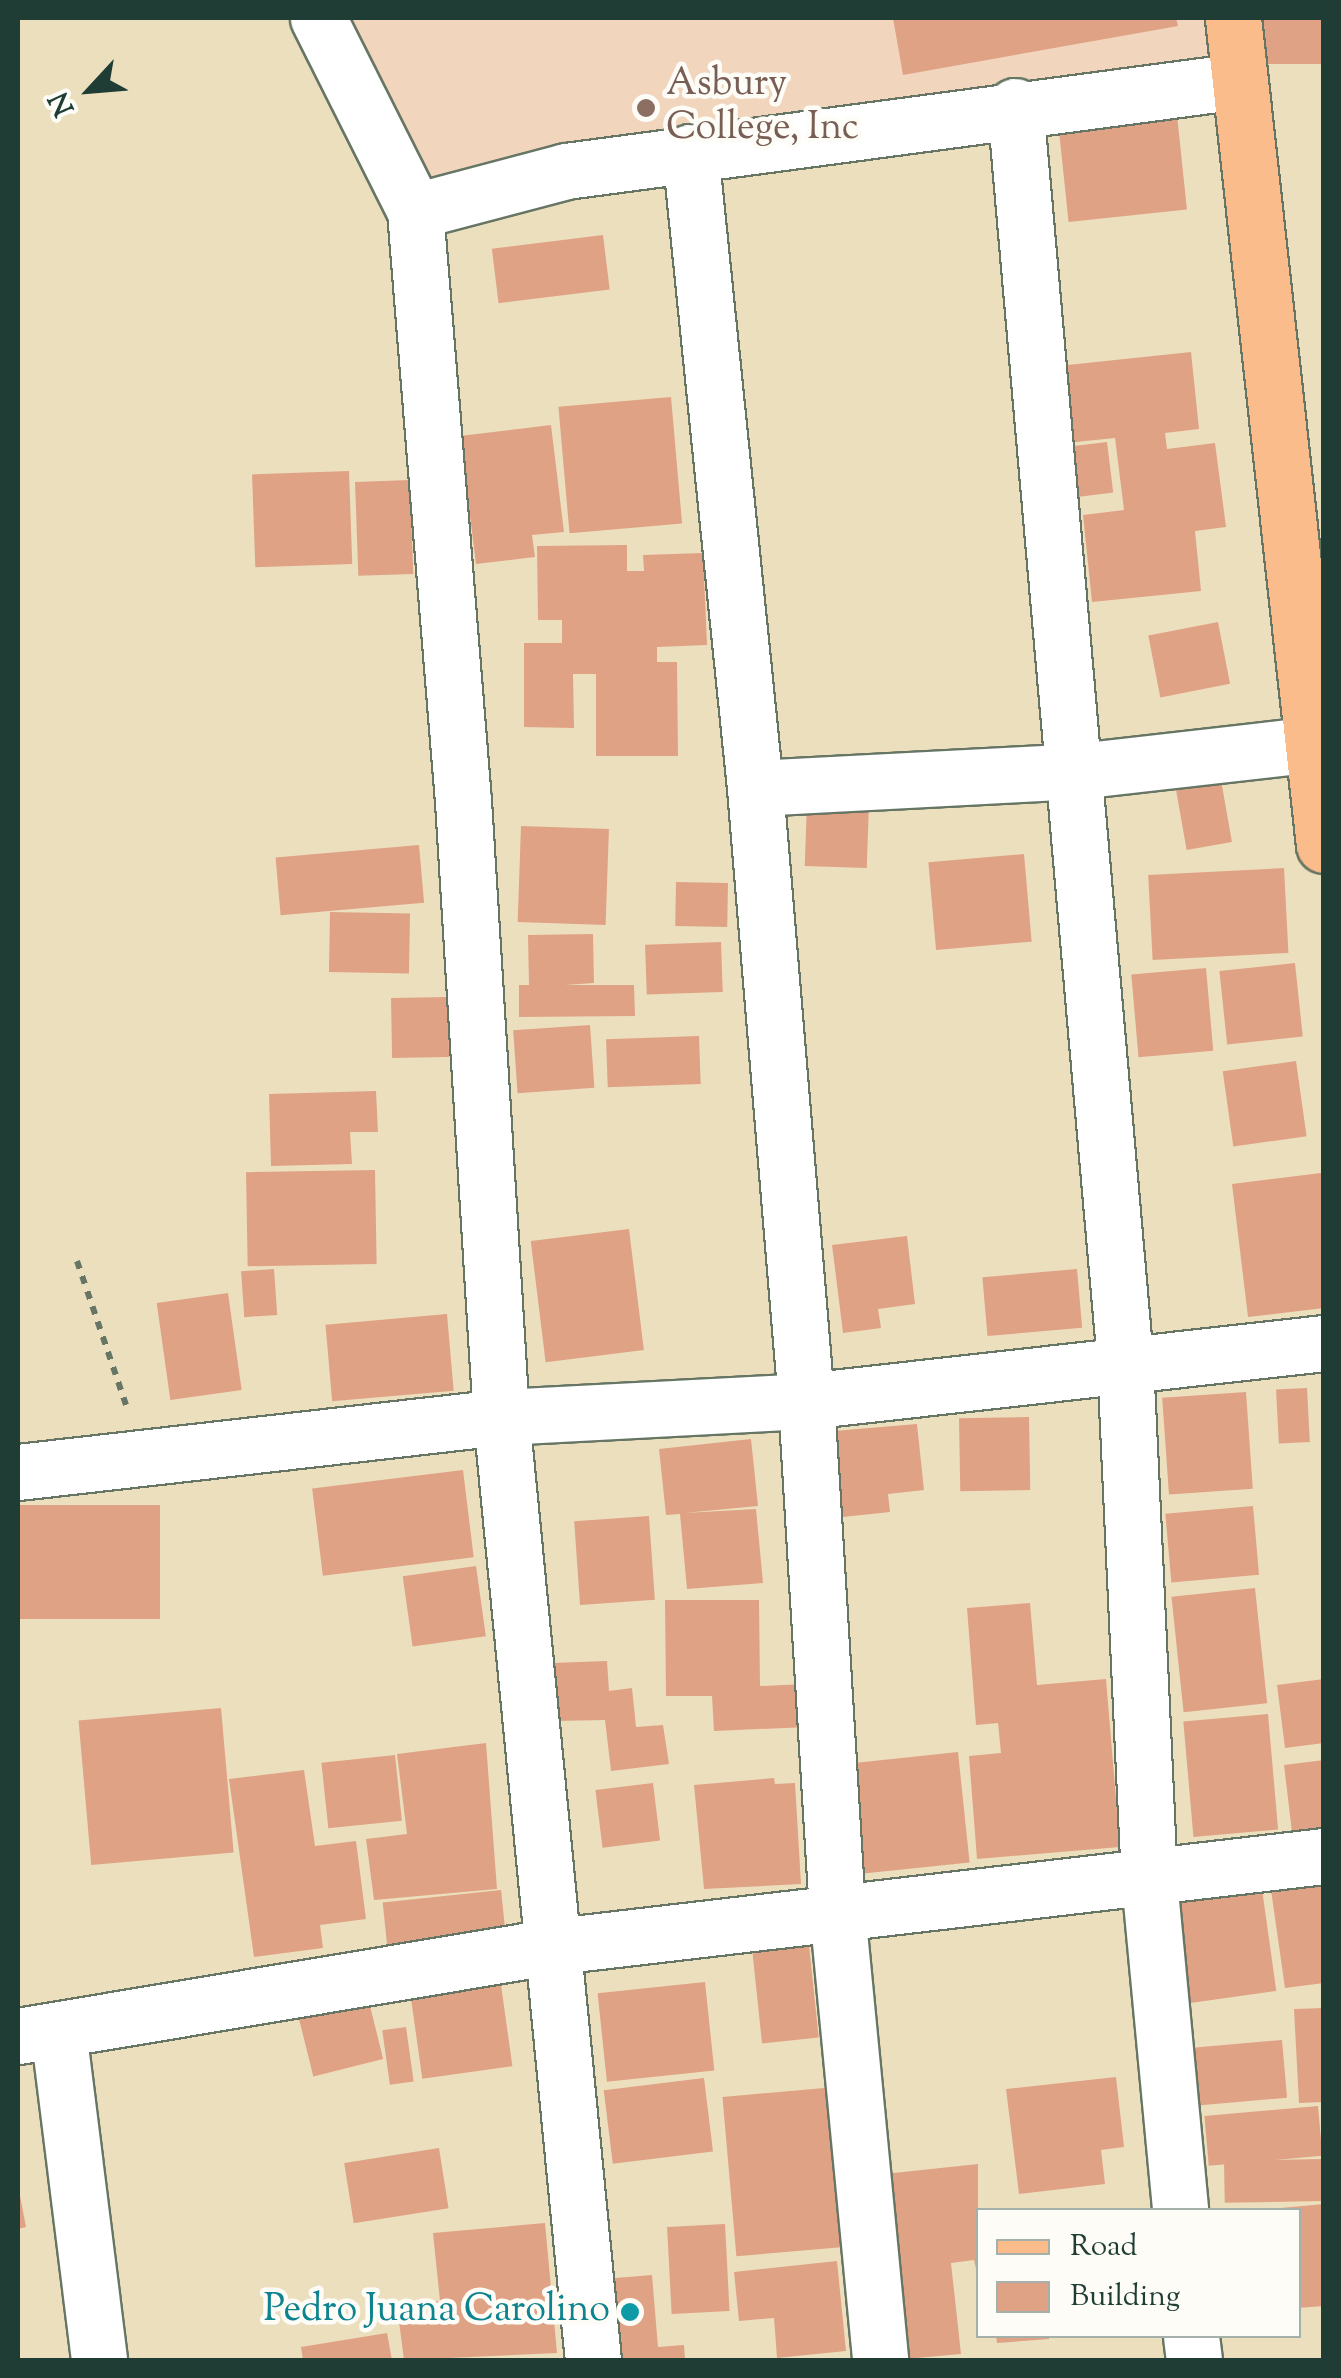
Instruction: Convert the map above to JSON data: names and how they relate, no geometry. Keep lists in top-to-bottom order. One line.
{"places":["Asbury College, Inc","Pedro Juana Carolino"],"legend":["Road","Building"],"north":"bottom left"}
